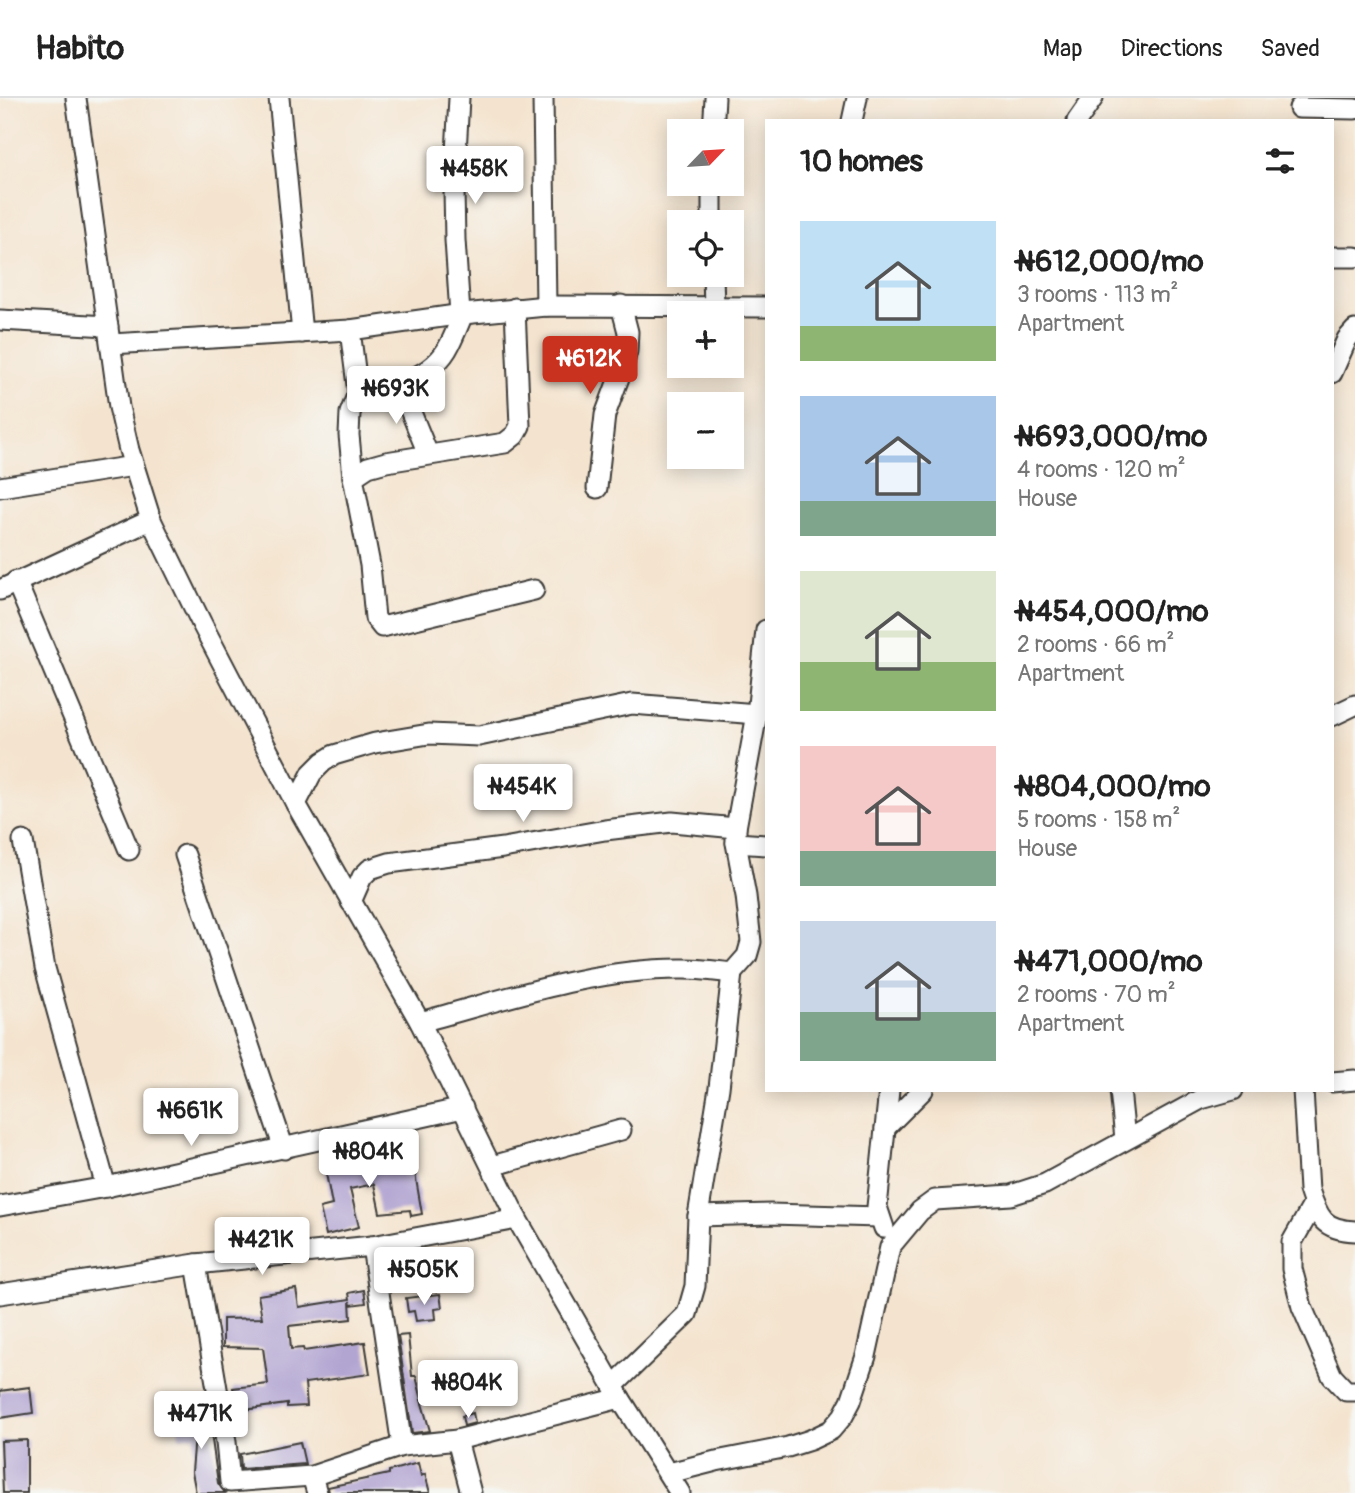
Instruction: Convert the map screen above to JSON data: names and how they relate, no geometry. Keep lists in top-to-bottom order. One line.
{"north":"top right","page":{"header":"Habito","nav":["Map","Directions","Saved"],"map_buttons":["+","−"],"heading":"10 homes","price":["₦458K","₦612K","₦693K","₦454K","₦661K","₦804K","₦421K","₦505K","₦804K","₦471K"],"list":[{"name":"₦612,000/mo","note":"3 rooms · 113 m² · Apartment"},{"name":"₦693,000/mo","note":"4 rooms · 120 m² · House"},{"name":"₦454,000/mo","note":"2 rooms · 66 m² · Apartment"},{"name":"₦804,000/mo","note":"5 rooms · 158 m² · House"},{"name":"₦471,000/mo","note":"2 rooms · 70 m² · Apartment"}]}}
